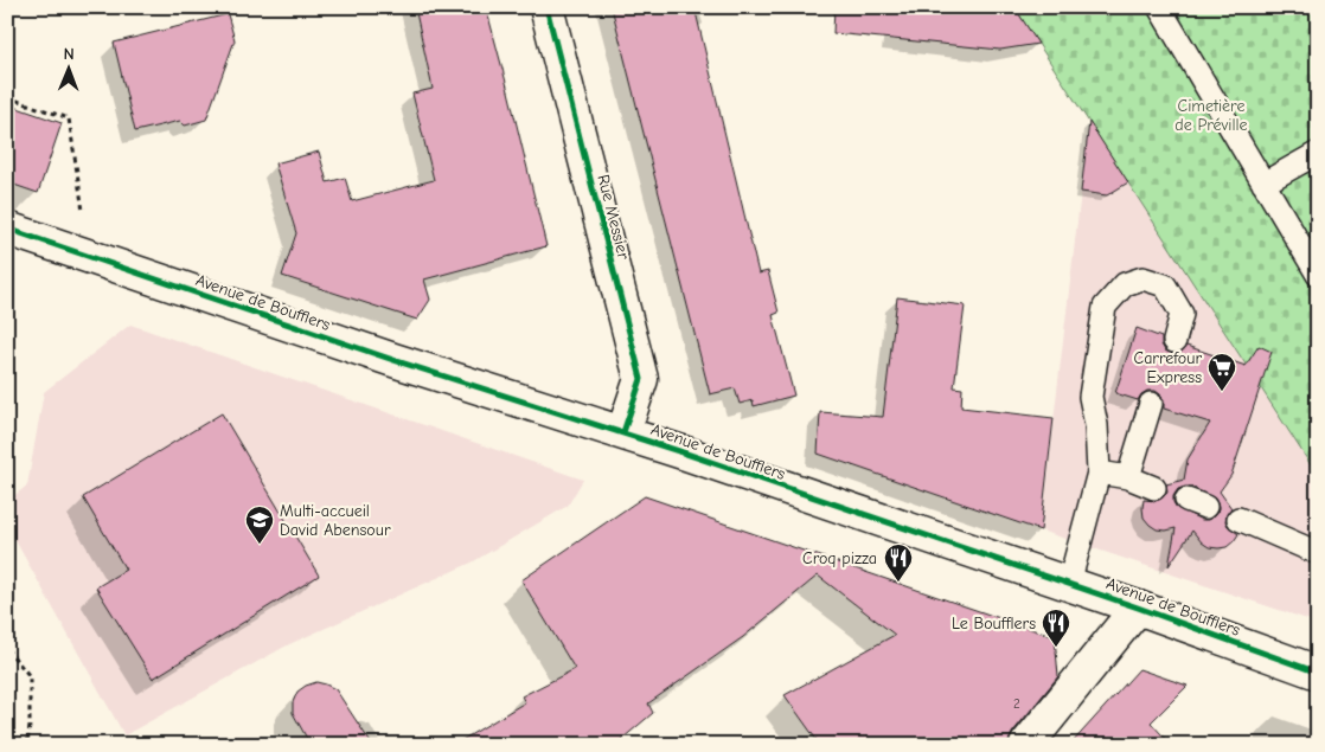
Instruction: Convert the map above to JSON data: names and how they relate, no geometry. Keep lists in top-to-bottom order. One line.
{"streets":{"street":["Rue Messier","Avenue de Boufflers"]},"crossings":[["Rue Messier","Avenue de Boufflers"]],"parks":["Cimetière de Préville"],"places":{"supermarket":["Carrefour Express"],"school or university":["Multi-accueil David Abensour"],"restaurant":["Croq pizza","Le Boufflers"]},"house_numbers":["2"],"north":"top"}
